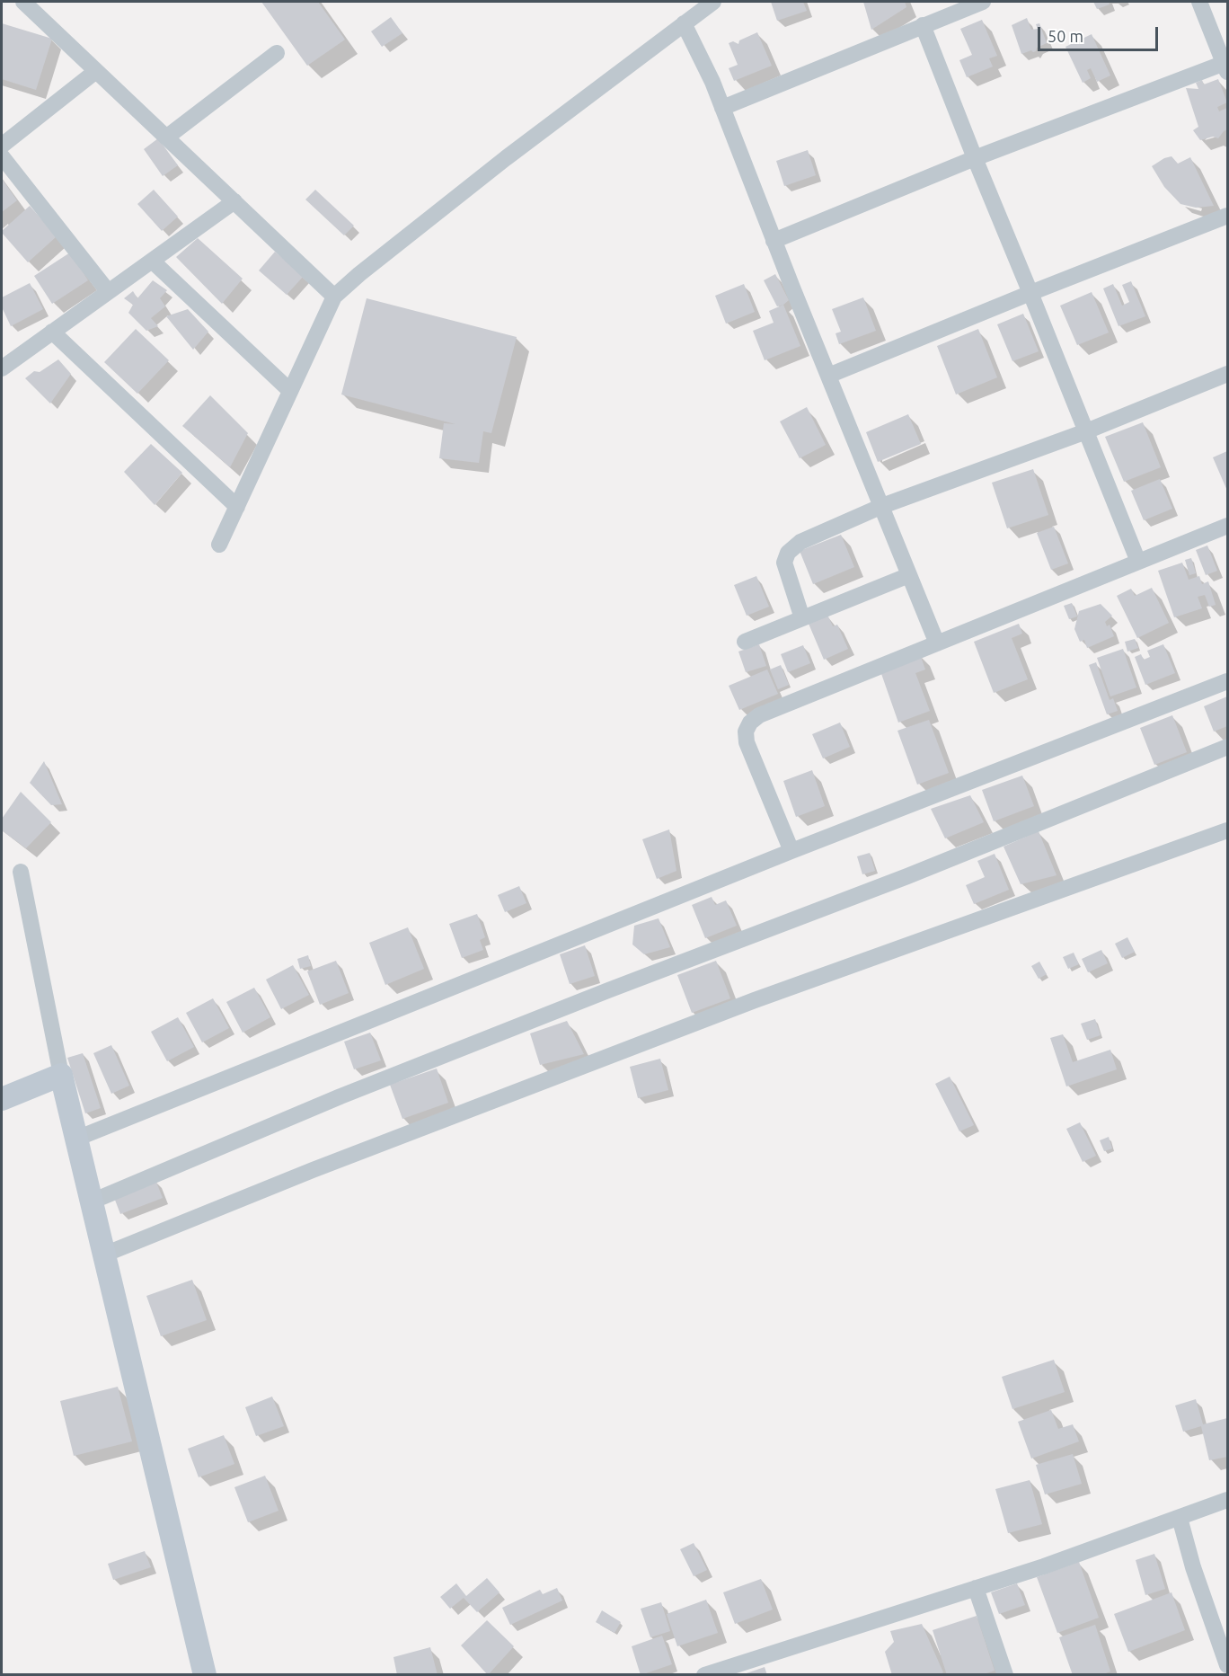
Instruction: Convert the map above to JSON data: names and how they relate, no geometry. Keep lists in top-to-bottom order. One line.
{"scale_bar":"50 m"}
